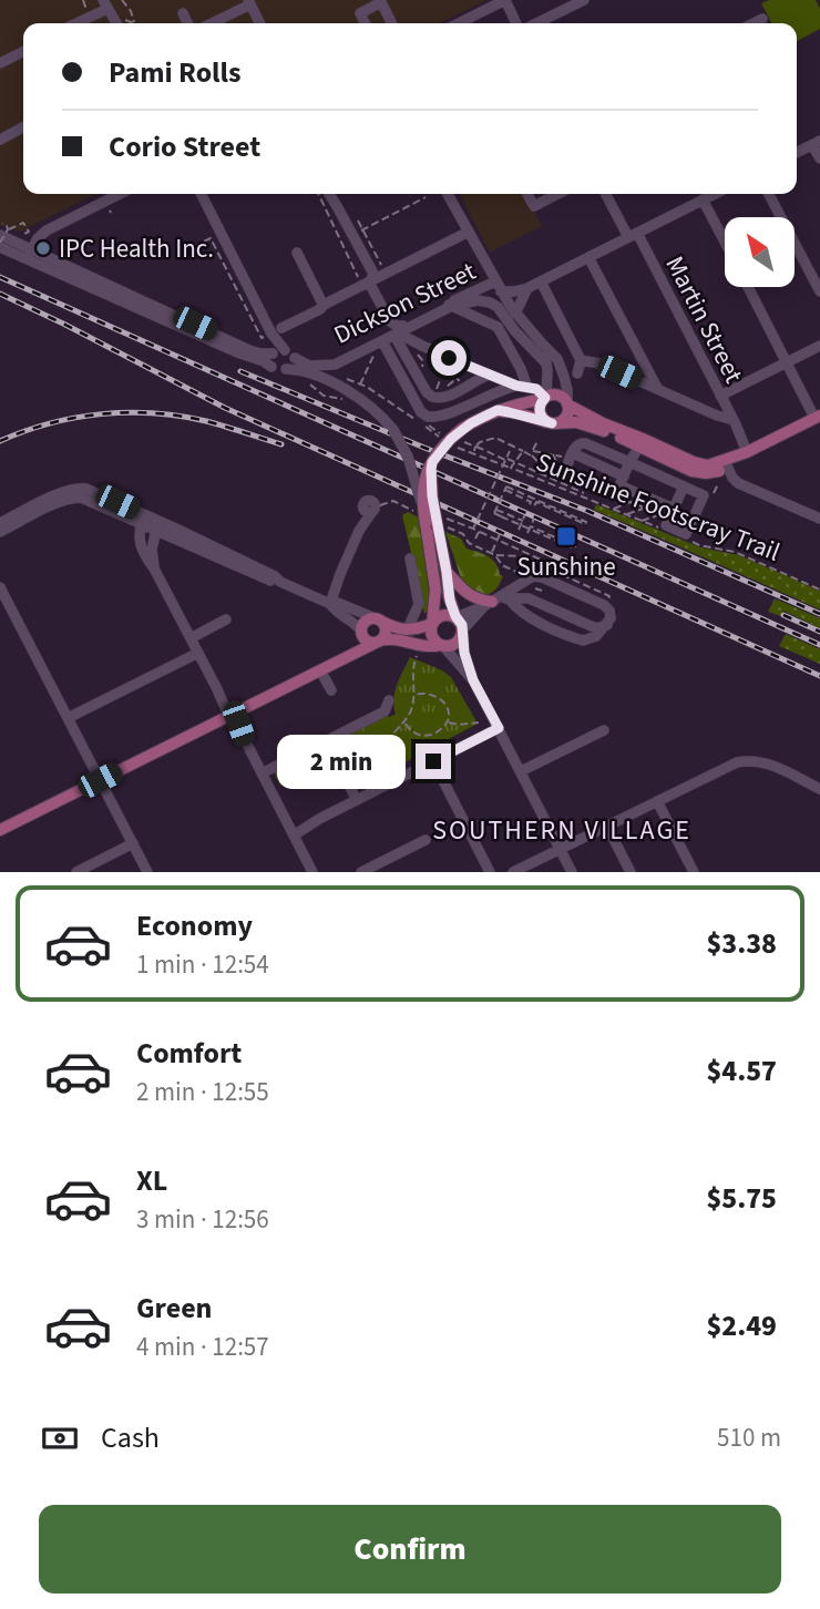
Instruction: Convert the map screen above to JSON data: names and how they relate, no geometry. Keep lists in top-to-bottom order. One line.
{"streets":{"street":["Dickson Street","Martin Street"],"path":["Sunshine Footscray Trail"]},"crossings":[["Dickson Street","Martin Street"]],"districts":["SOUTHERN VILLAGE"],"places":{"other":["IPC Health Inc."],"transit":["Sunshine"]},"north":"top left","page":{"banner":["Pami Rolls","Corio Street"],"bubble":"2 min","list":[{"name":"Economy","note":"1 min · 12:54","value":"$3.38"},{"name":"Comfort","note":"2 min · 12:55","value":"$4.57"},{"name":"XL","note":"3 min · 12:56","value":"$5.75"},{"name":"Green","note":"4 min · 12:57","value":"$2.49"}],"pay":["Cash","510 m"],"buttons":"Confirm"}}
